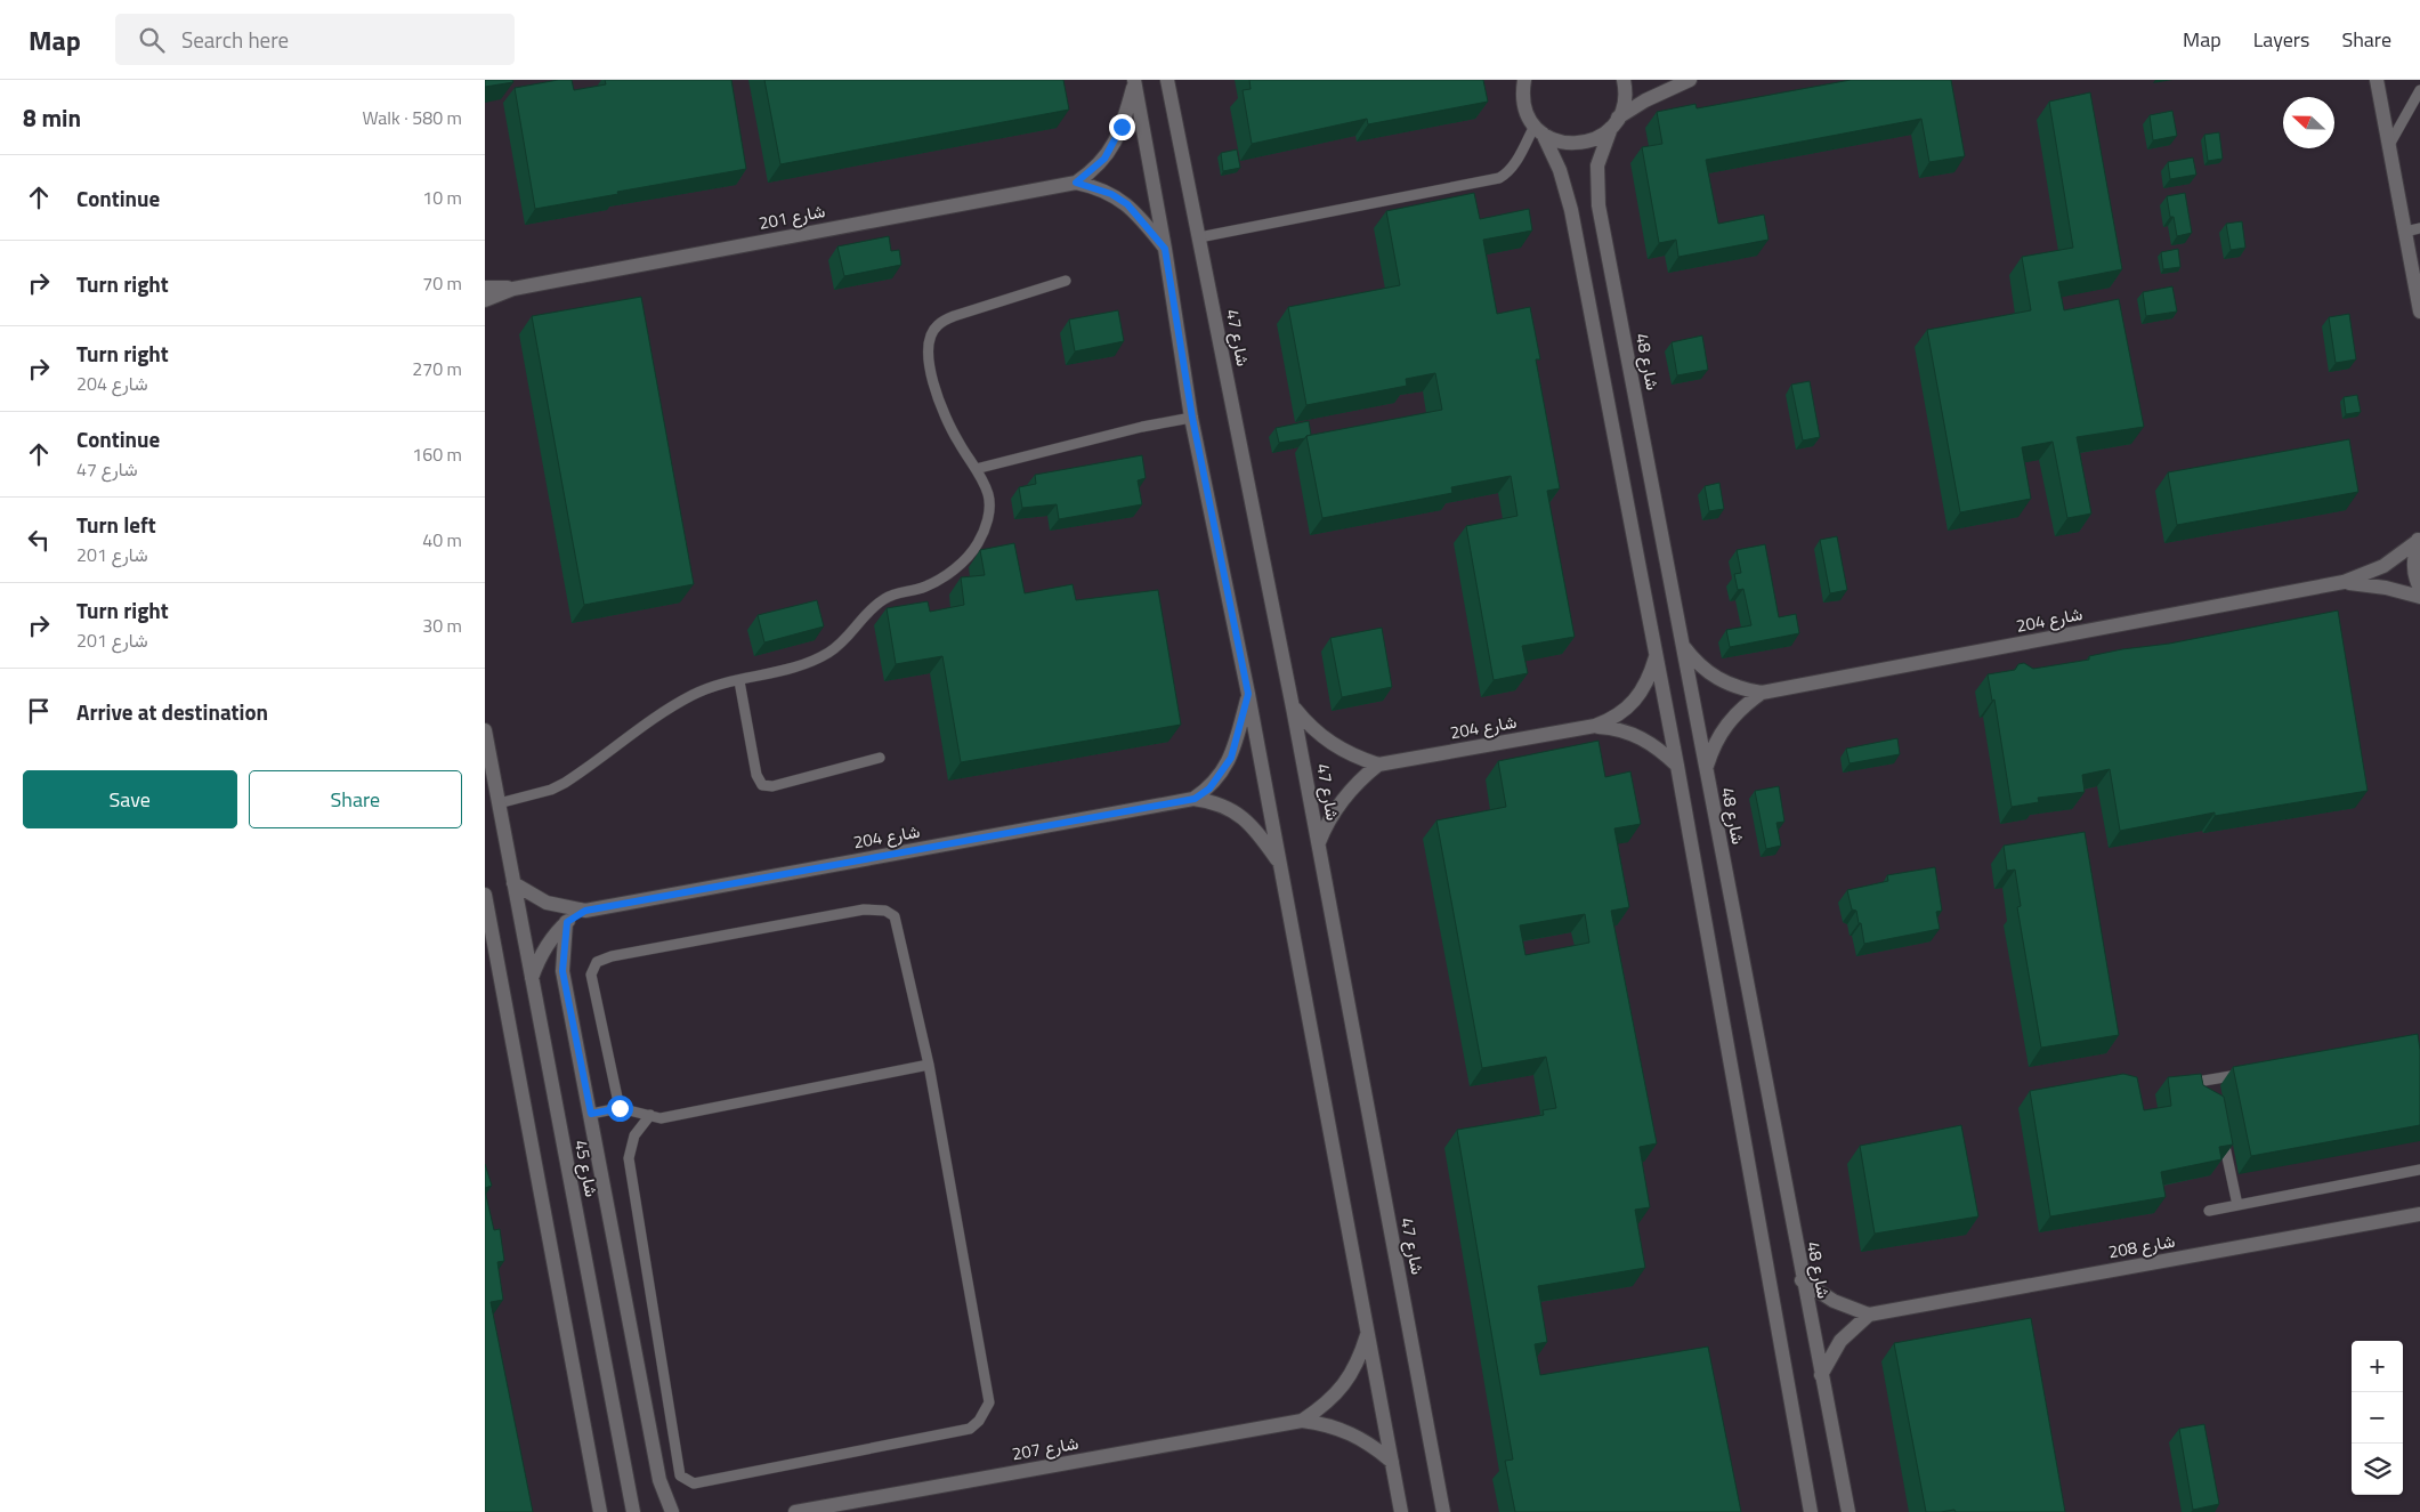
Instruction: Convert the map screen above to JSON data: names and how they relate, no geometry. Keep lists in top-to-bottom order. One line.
{"streets":{"street":["شارع 201","شارع 47","شارع 48","شارع 204","شارع 45","شارع 208","شارع 207"]},"crossings":[["شارع 47","شارع 204"],["شارع 48","شارع 204"],["شارع 204","شارع 45"]],"north":"left","page":{"header":"Map","search":"Search here","nav":["Map","Layers","Share"],"heading":["8 min","Walk · 580 m"],"list":[["Continue","10 m"],["Turn right","70 m"],["Turn right","شارع 204","270 m"],["Continue","شارع 47","160 m"],["Turn left","شارع 201","40 m"],["Turn right","شارع 201","30 m"],"Arrive at destination"],"buttons":["Save","Share"],"map_buttons":["+","−"]}}
